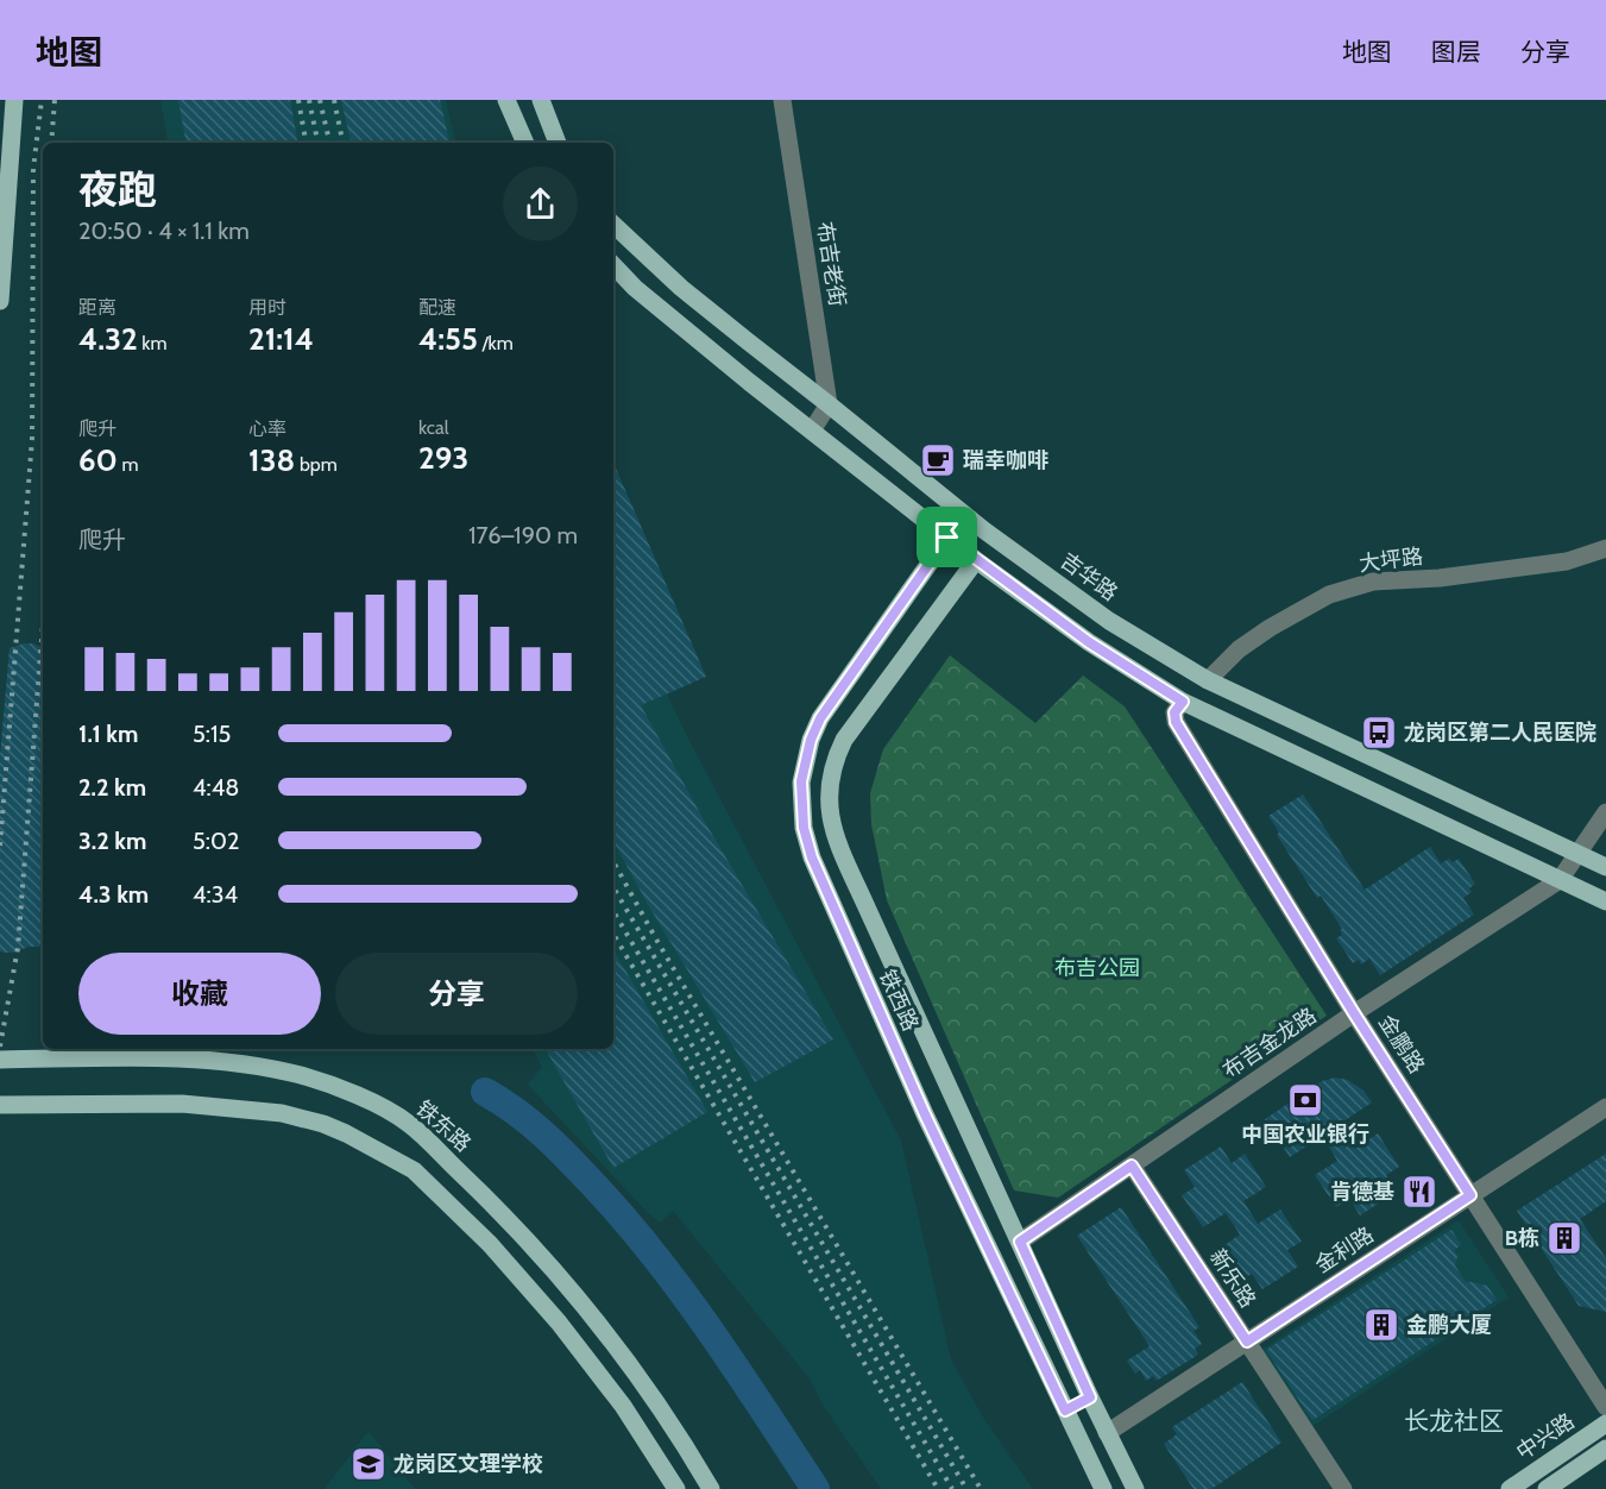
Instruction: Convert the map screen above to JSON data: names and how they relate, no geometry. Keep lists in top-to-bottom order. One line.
{"streets":{"main road":["吉华路","铁西路","铁东路","中兴路"],"street":["布吉老街","大坪路","布吉金龙路","金鹏路","金利路","新乐路"]},"crossings":[["布吉老街","吉华路"],["大坪路","吉华路"],["吉华路","布吉金龙路"],["铁西路","布吉金龙路"],["铁西路","金利路"],["布吉金龙路","金鹏路"],["布吉金龙路","新乐路"],["金鹏路","金利路"],["金利路","新乐路"]],"districts":["长龙社区"],"parks":["布吉公园"],"places":{"cafe":["瑞幸咖啡"],"bus stop":["龙岗区第二人民医院"],"bank":["中国农业银行"],"restaurant":["肯德基"],"building":["B栋","金鹏大厦"],"school or university":["龙岗区文理学校"]},"page":{"header":"地图","nav":["地图","图层","分享"],"heading":["夜跑","20:50 · 4 × 1.1 km"],"stats":[["距离","4.32 km"],["用时","21:14"],["配速","4:55 /km"],["爬升","60 m"],["心率","138 bpm"],["kcal","293"]],"chart":["爬升","176–190 m"],"list":[{"name":"1.1 km","note":"5:15"},{"name":"2.2 km","note":"4:48"},{"name":"3.2 km","note":"5:02"},{"name":"4.3 km","note":"4:34"}],"buttons":["收藏","分享"]}}
